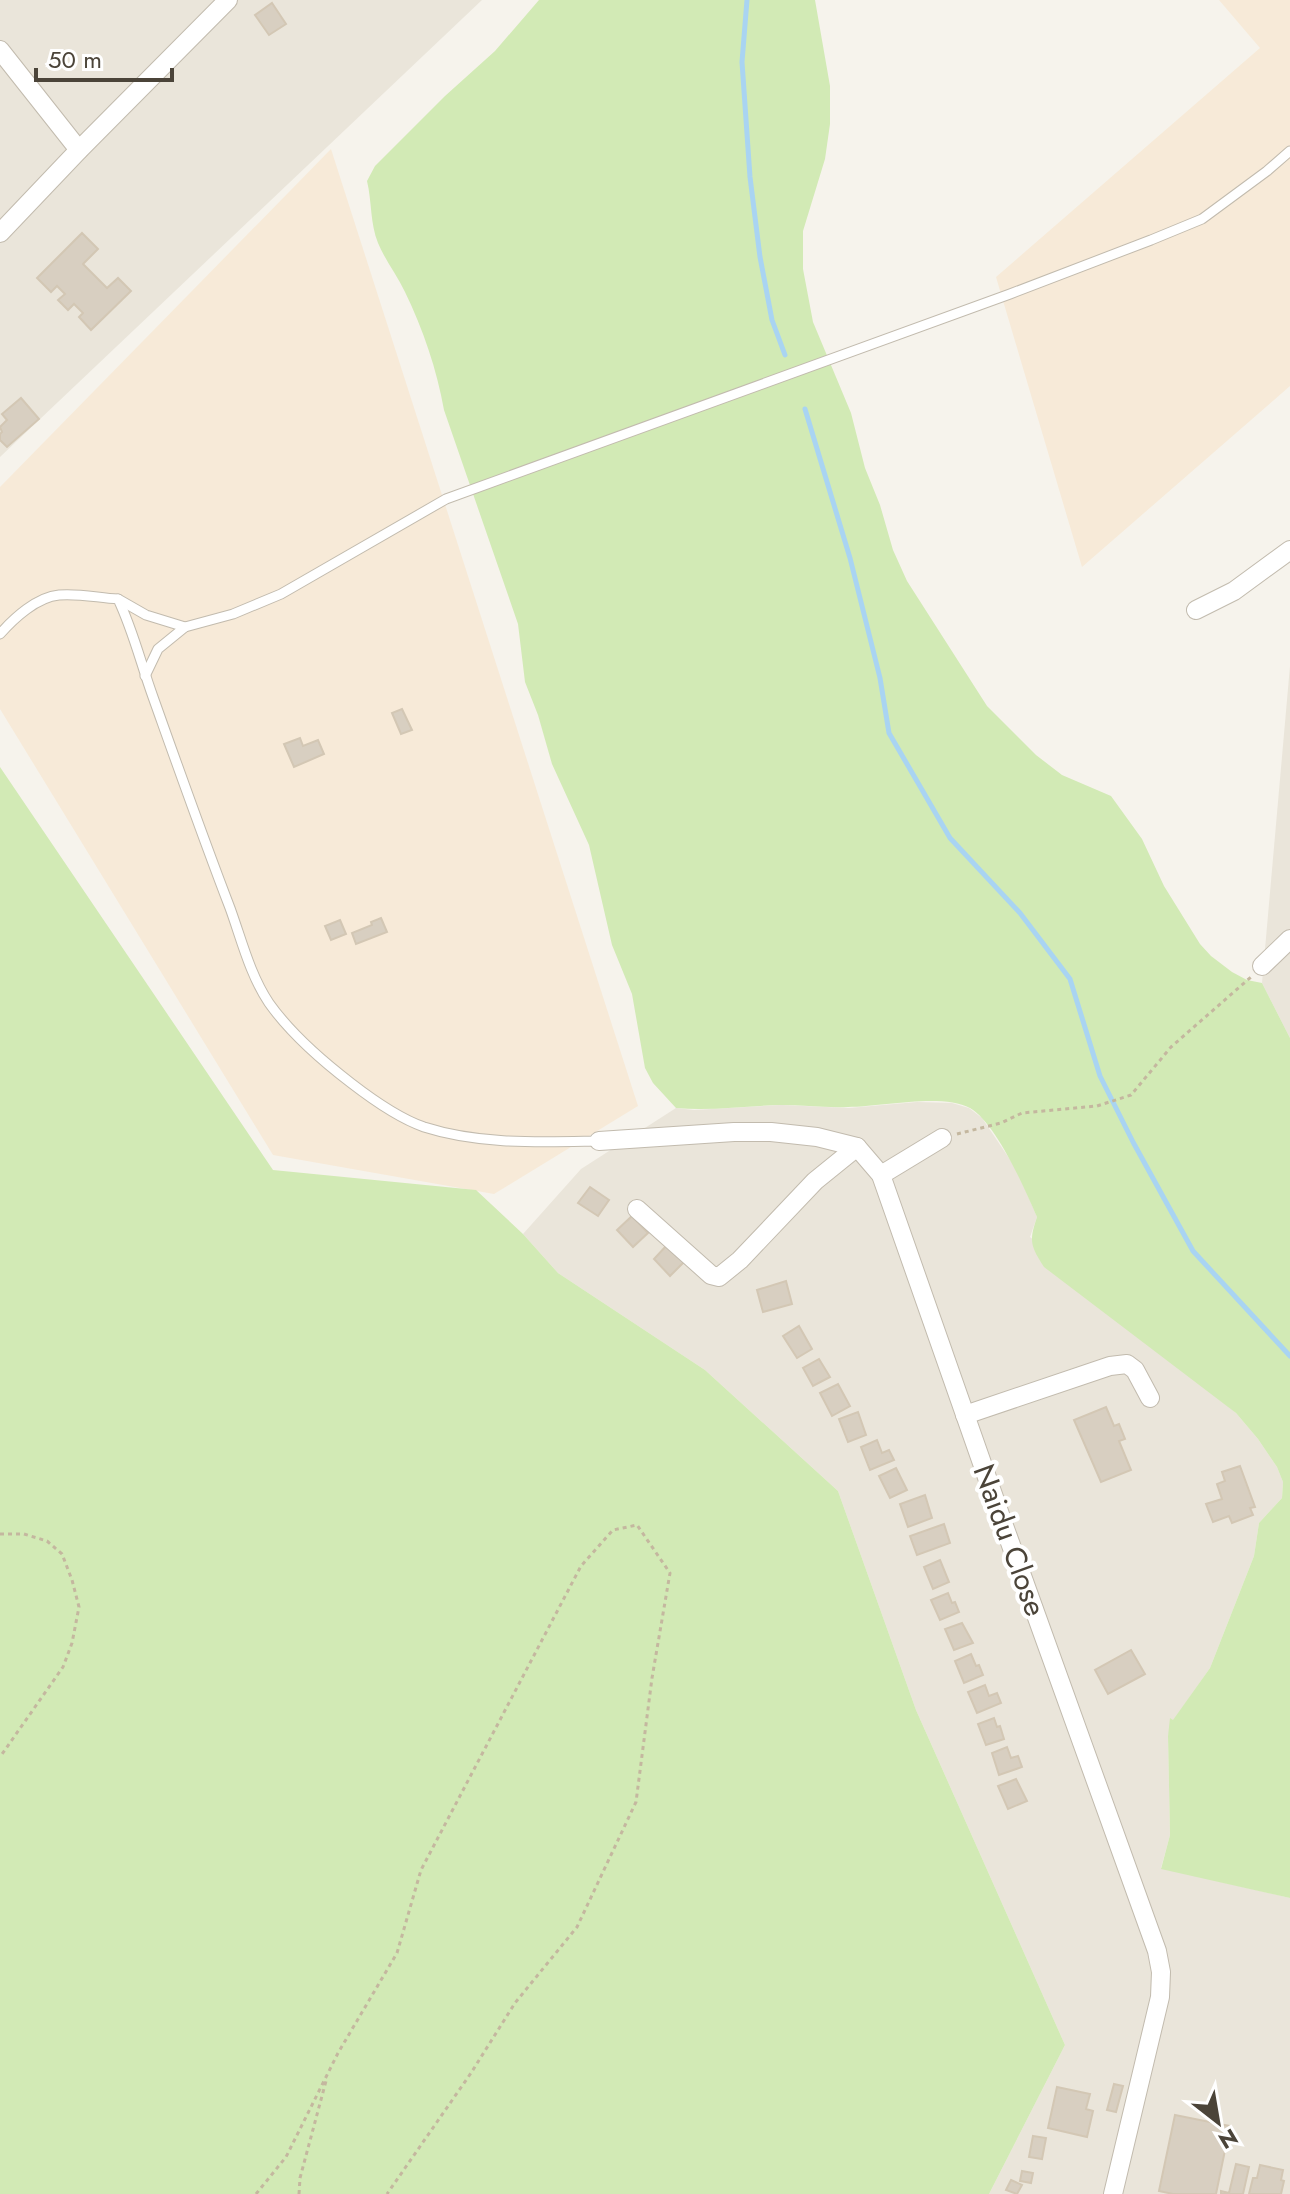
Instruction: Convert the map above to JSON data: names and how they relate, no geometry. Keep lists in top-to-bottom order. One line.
{"streets":{"street":["Naidu Close"]},"scale_bar":"50 m","north":"bottom right"}
